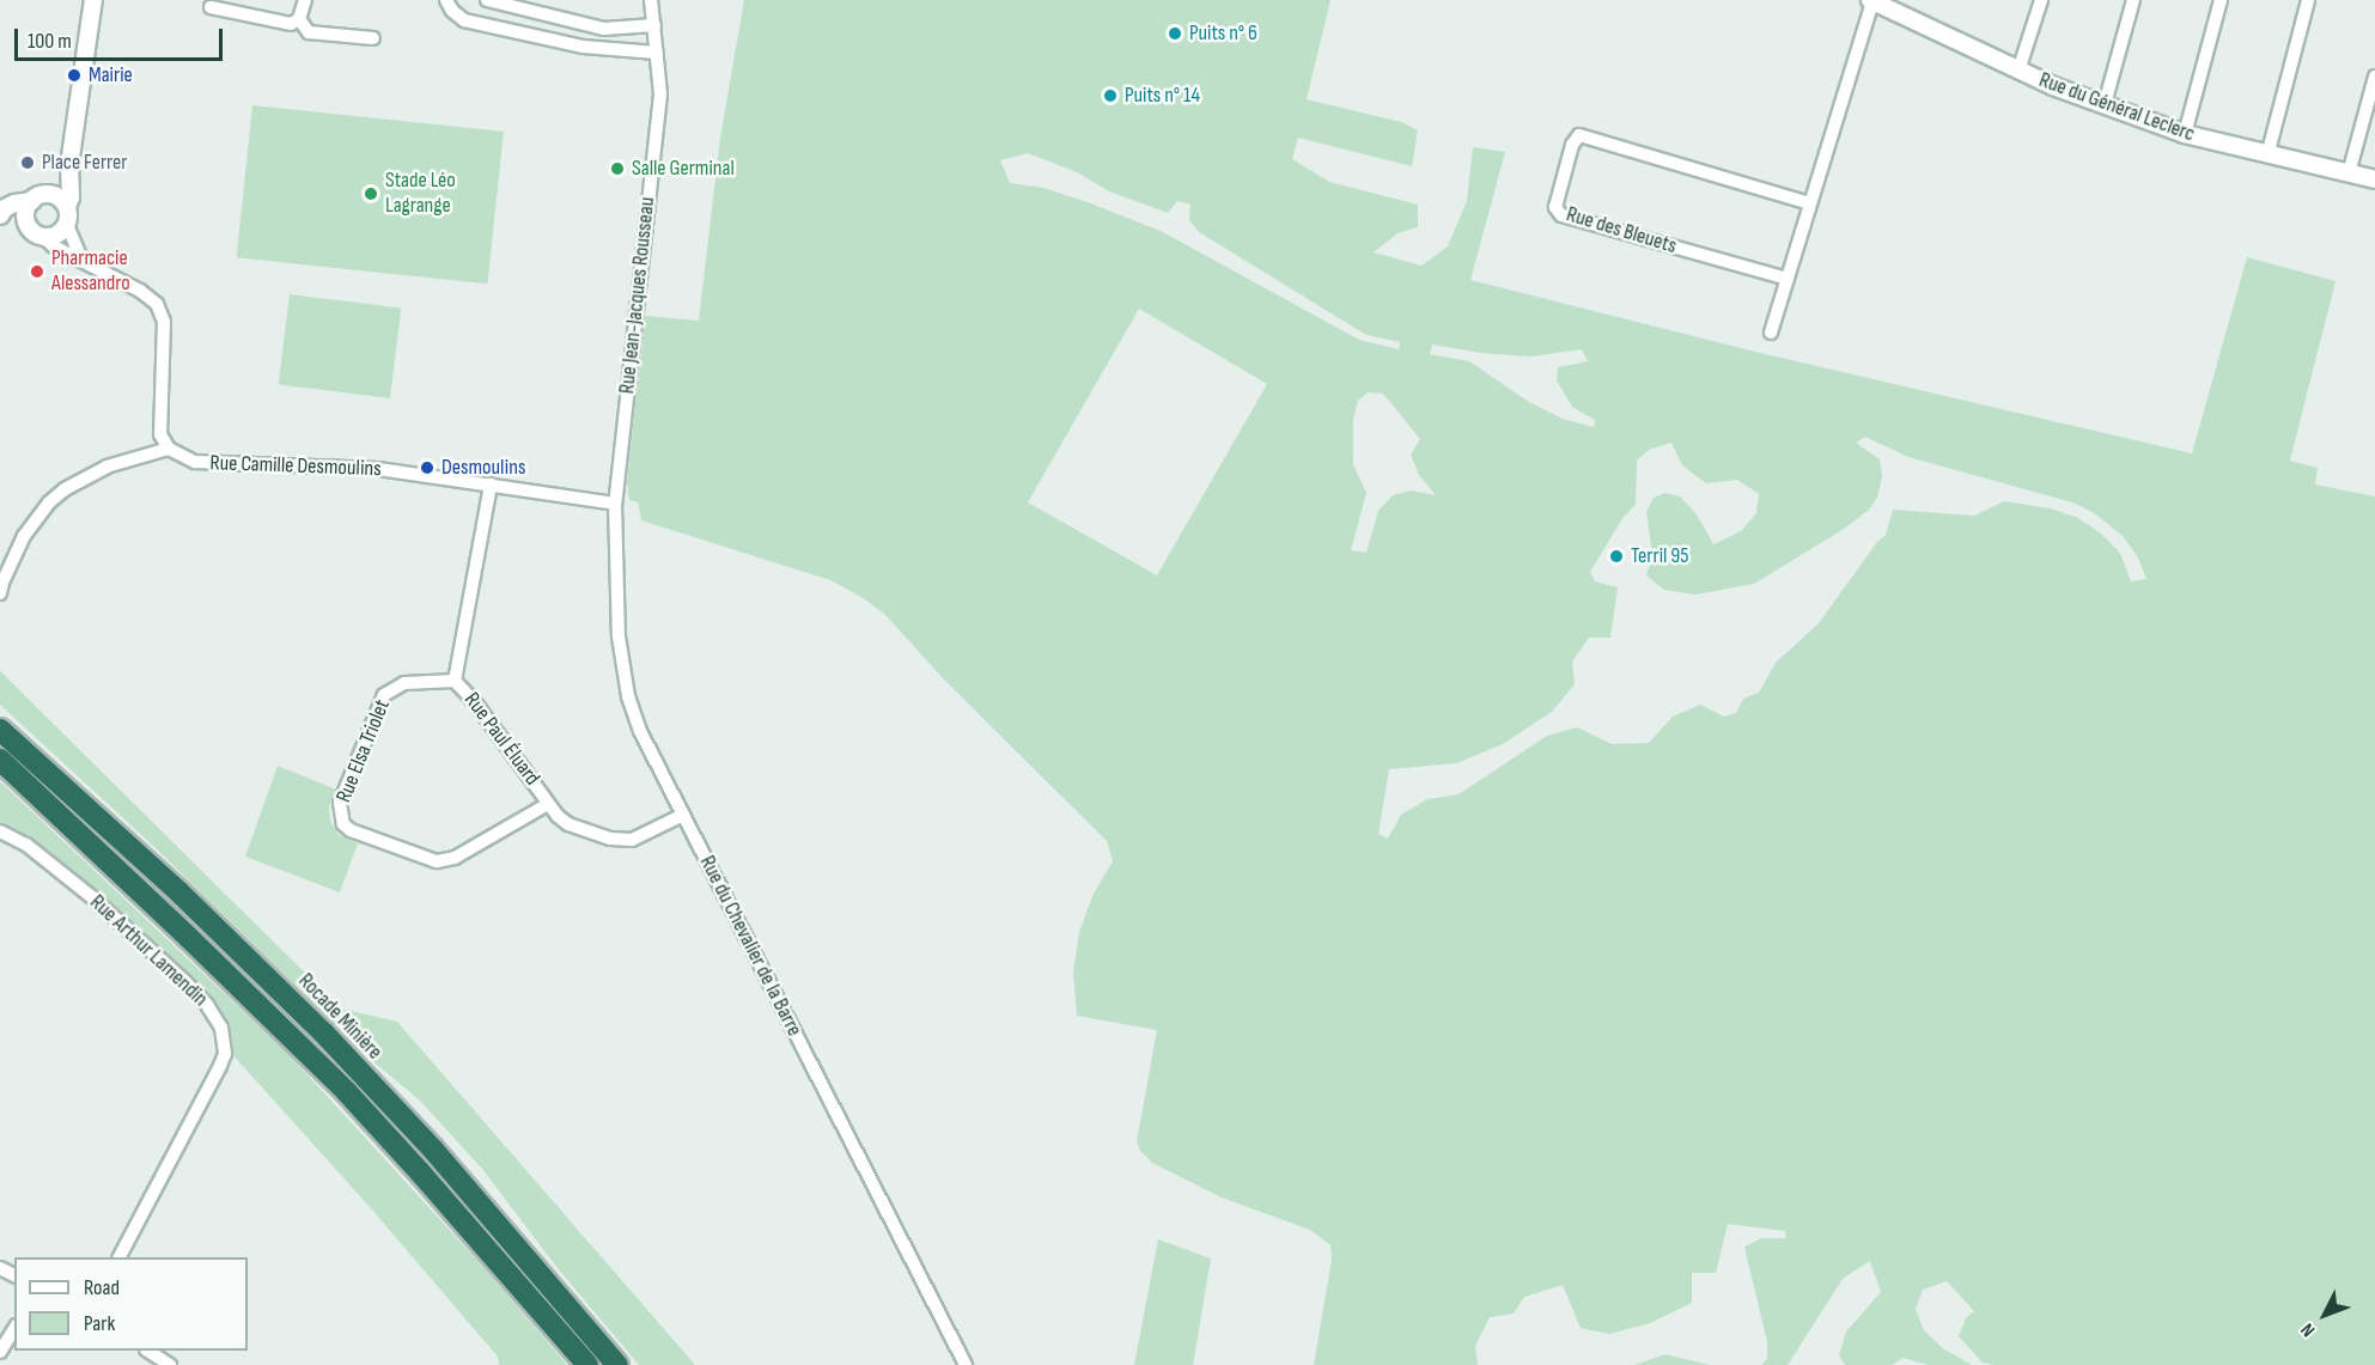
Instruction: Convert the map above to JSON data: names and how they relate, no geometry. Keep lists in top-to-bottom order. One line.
{"streets":{"highway":["Rocade Minière"],"street":["Rue du Général Leclerc","Rue des Bleuets","Rue Jean-Jacques Rousseau","Rue Camille Desmoulins","Rue Paul Éluard","Rue Elsa Triolet","Rue du Chevalier de la Barre","Rue Arthur Lamendin"]},"crossings":[["Rue Jean-Jacques Rousseau","Rue Camille Desmoulins"],["Rue Jean-Jacques Rousseau","Rue du Chevalier de la Barre"],["Rue Camille Desmoulins","Rue Paul Éluard"],["Rue Camille Desmoulins","Rue du Chevalier de la Barre"],["Rue Paul Éluard","Rue Elsa Triolet"],["Rue Paul Éluard","Rue du Chevalier de la Barre"]],"places":["Puits n° 6","Mairie","Puits n° 14","Place Ferrer","Salle Germinal","Stade Léo Lagrange","Pharmacie Alessandro","Desmoulins","Terril 95"],"legend":["Road","Park"],"scale_bar":"100 m","north":"bottom left"}
